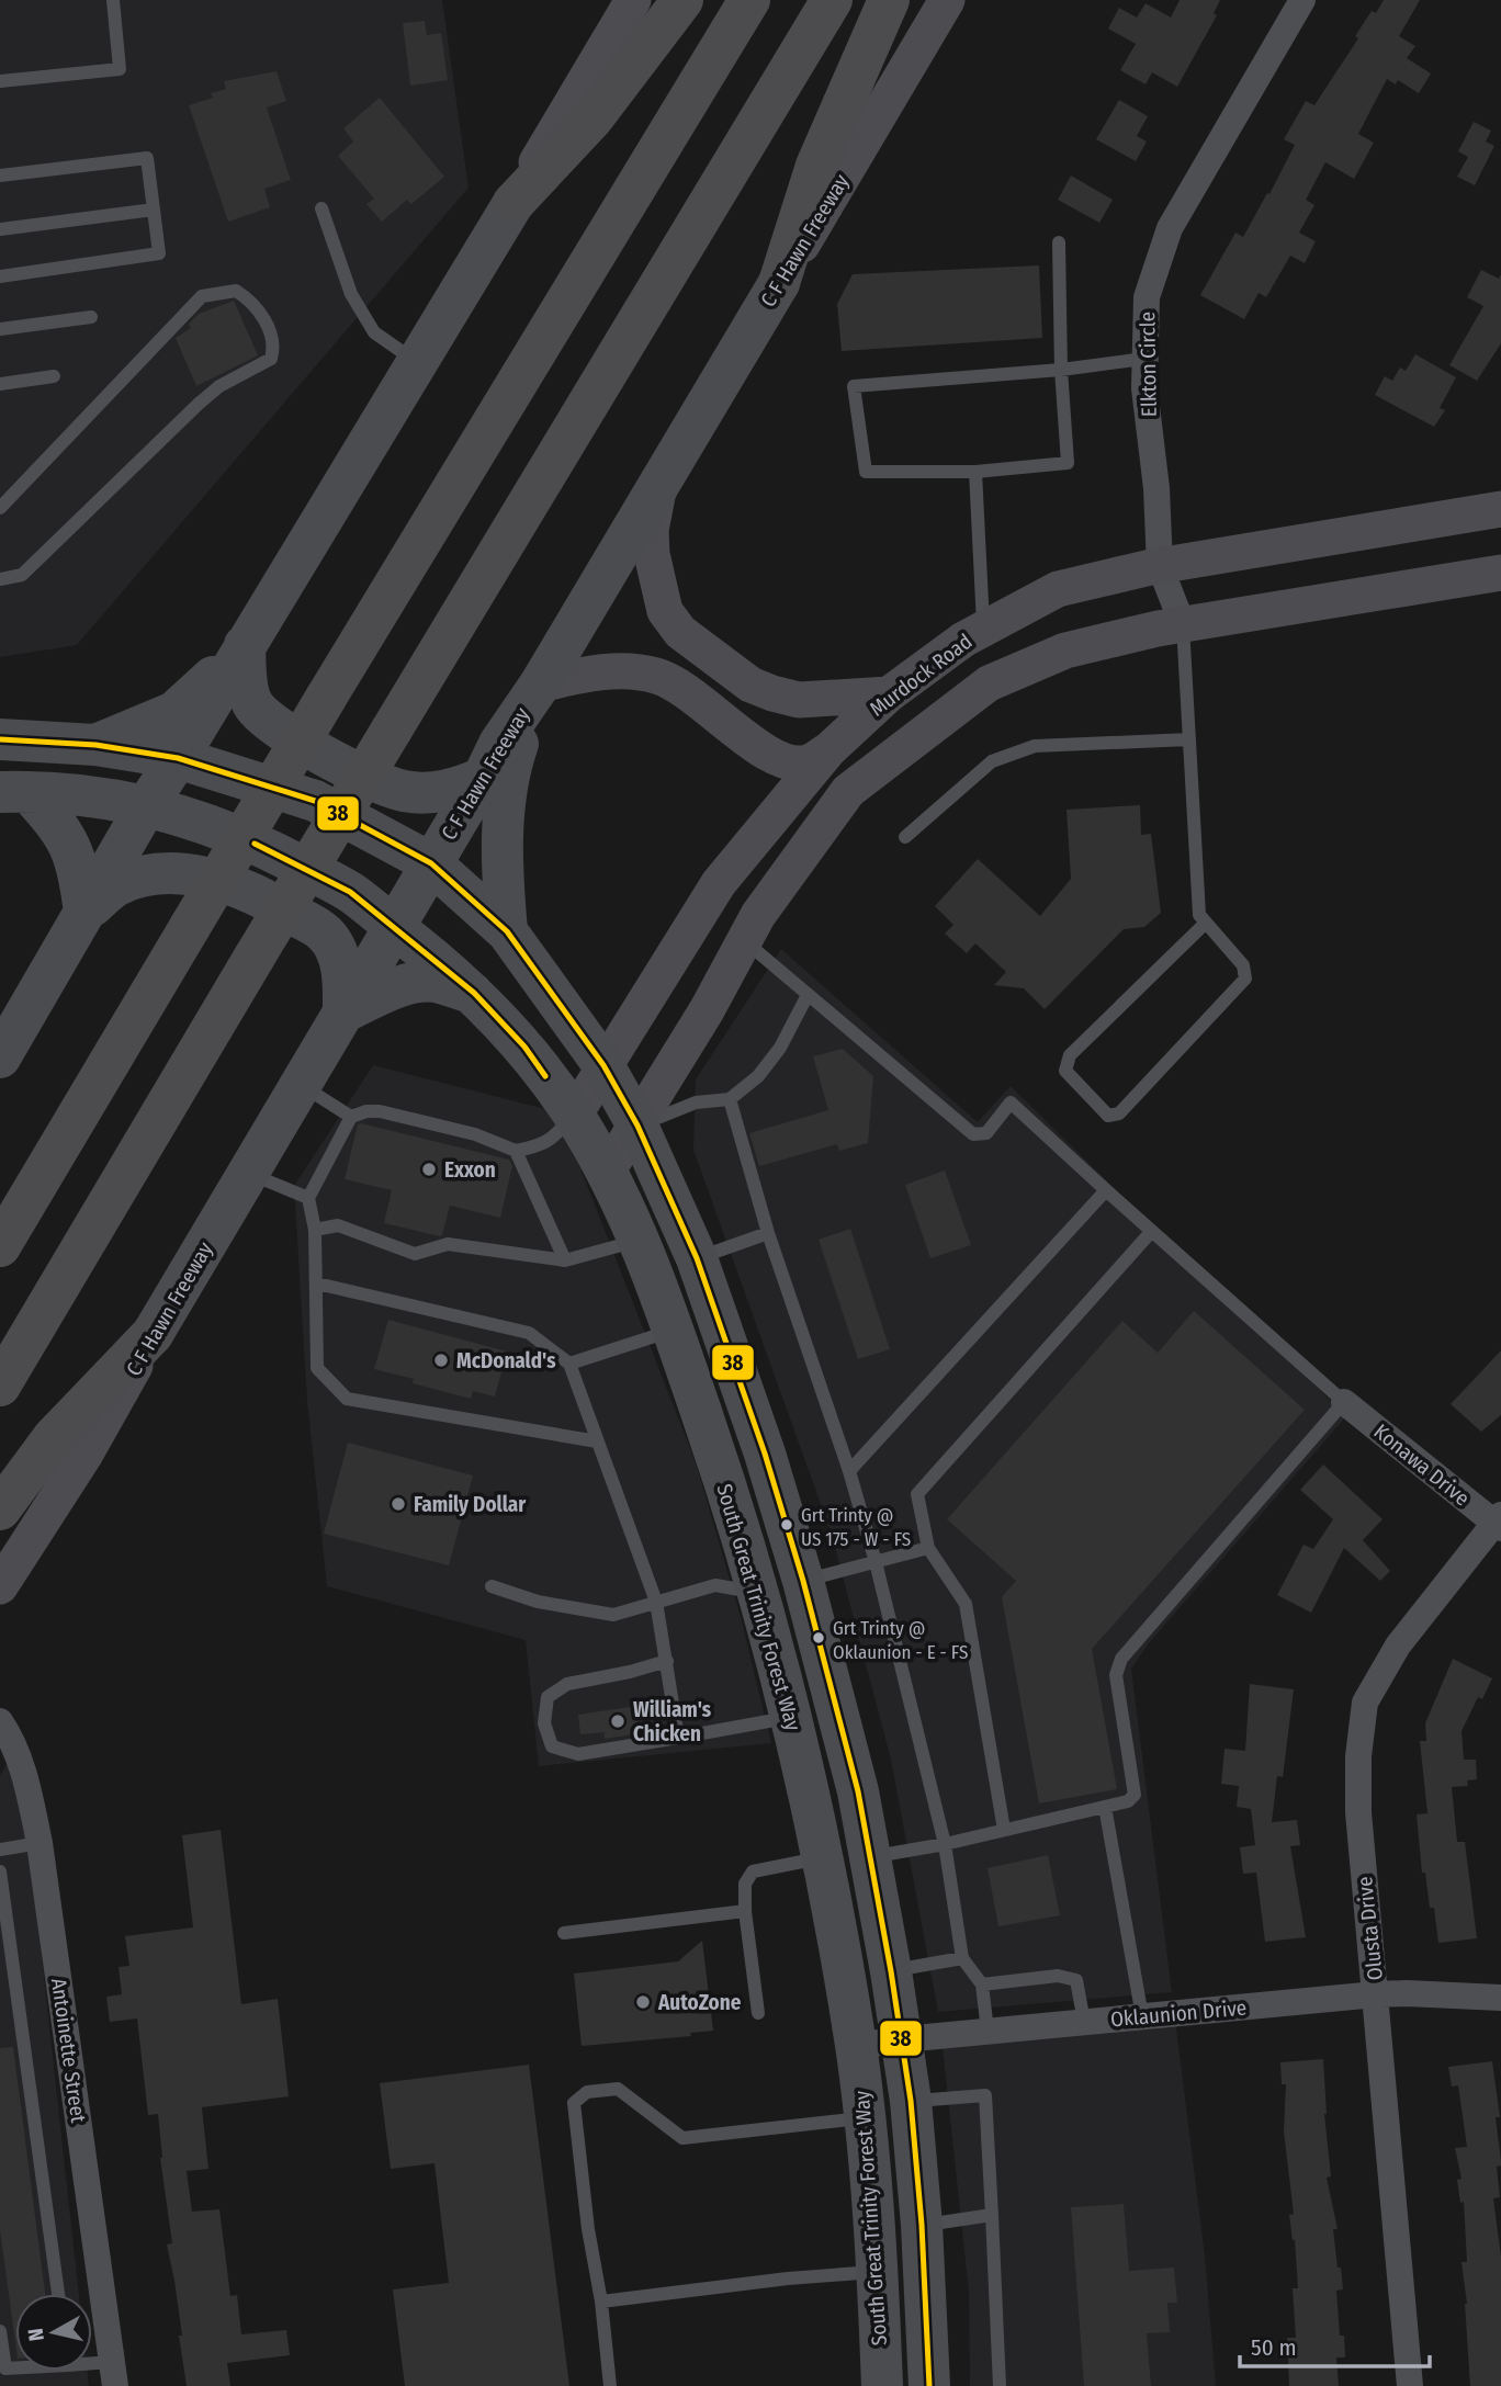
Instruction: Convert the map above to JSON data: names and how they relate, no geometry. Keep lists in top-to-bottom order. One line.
{"streets":{"main road":["C F Hawn Freeway","Murdock Road","South Great Trinity Forest Way"],"street":["Elkton Circle","Konawa Drive","Olusta Drive","Oklaunion Drive","Antoinette Street"]},"crossings":[["C F Hawn Freeway","South Great Trinity Forest Way"],["Elkton Circle","Murdock Road"],["Murdock Road","South Great Trinity Forest Way"],["Konawa Drive","Olusta Drive"],["South Great Trinity Forest Way","Oklaunion Drive"],["Olusta Drive","Oklaunion Drive"]],"places":["Exxon","McDonald's","Family Dollar","Grt Trinty @ US 175 - W - FS","Grt Trinty @ Oklaunion - E - FS","William's Chicken","AutoZone"],"lines":["transit line 38"],"scale_bar":"50 m","north":"left"}
